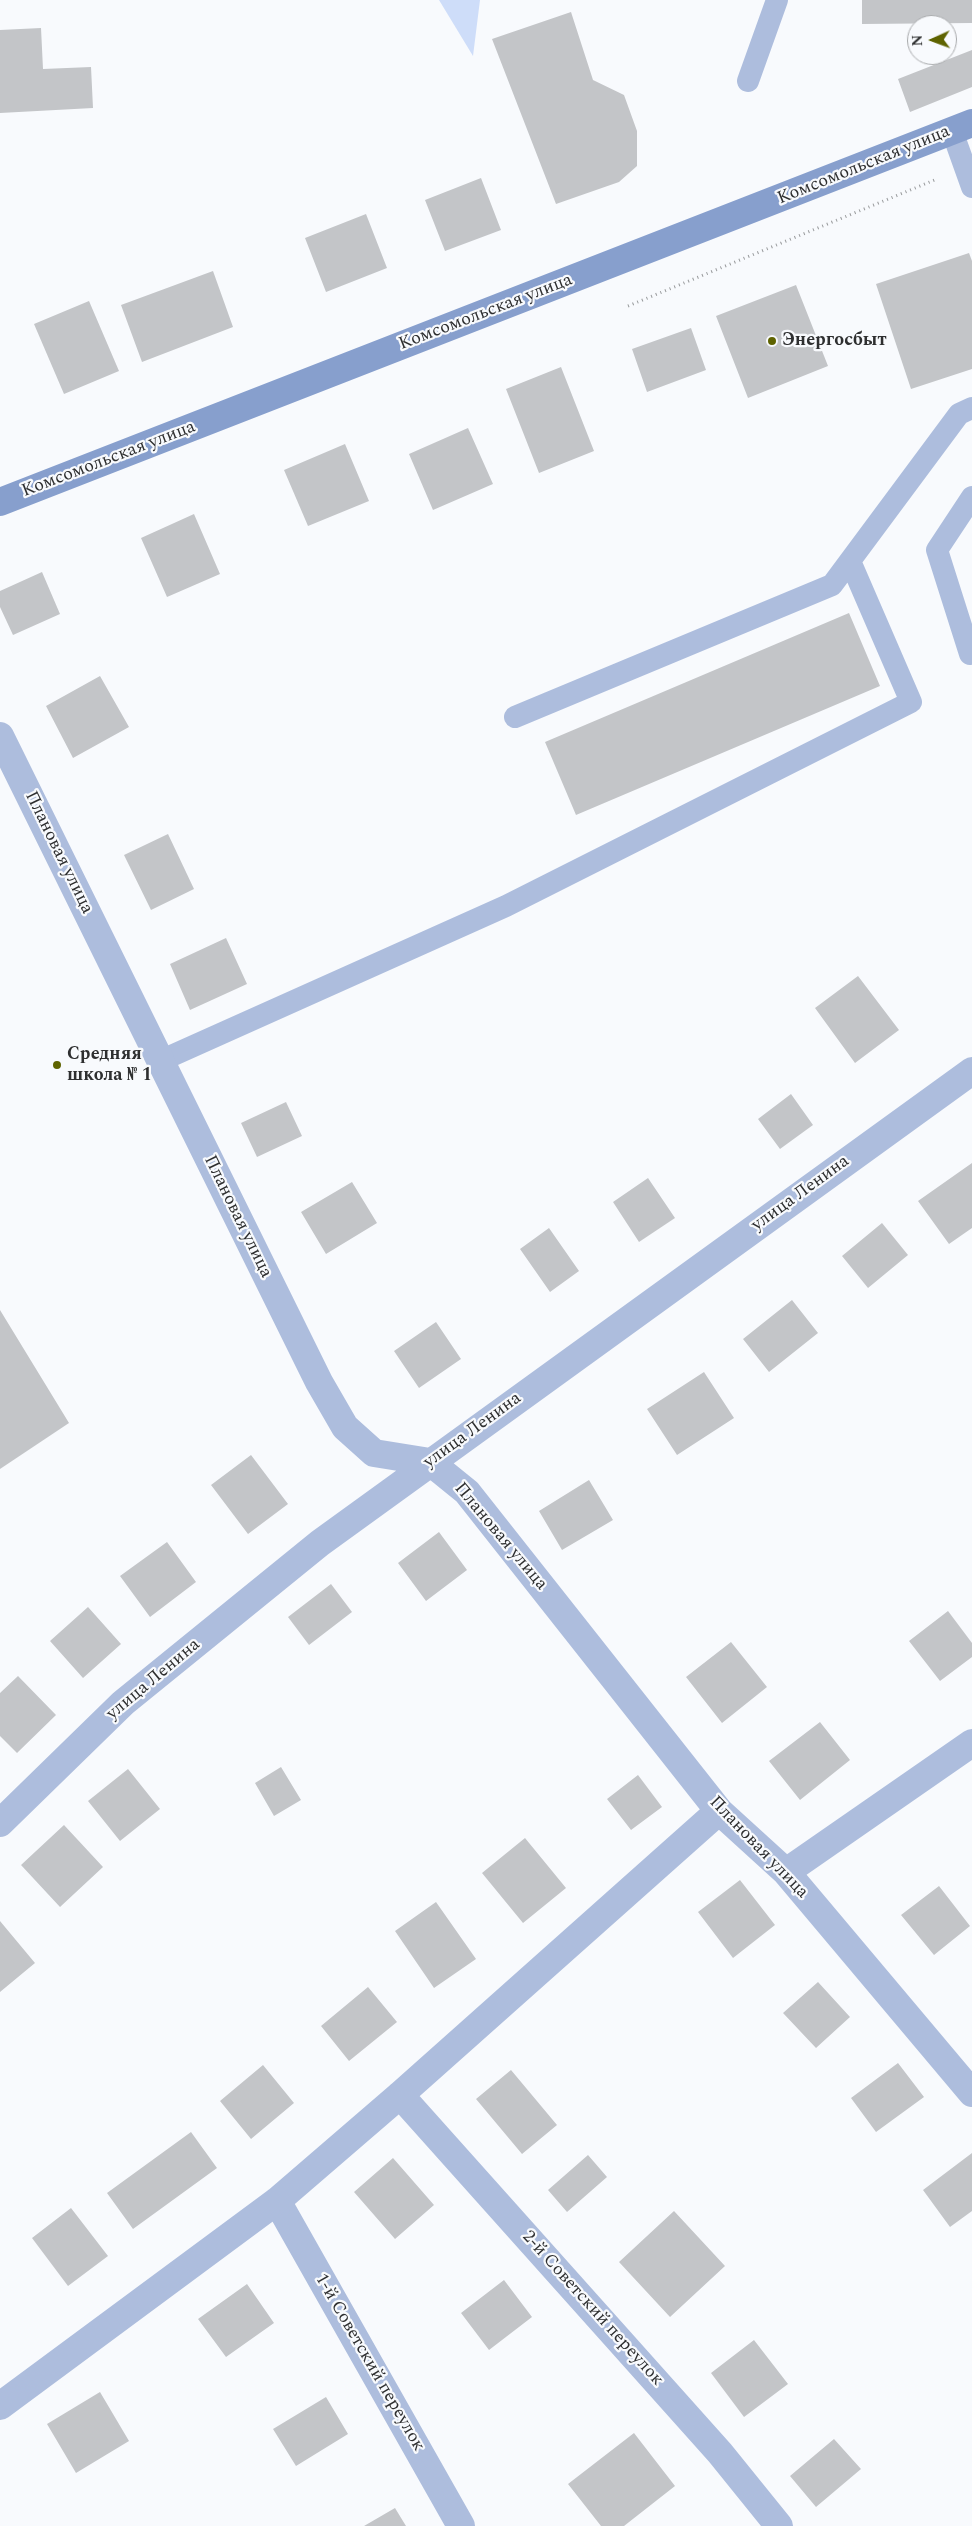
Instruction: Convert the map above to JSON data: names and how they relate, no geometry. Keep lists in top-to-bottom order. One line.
{"streets":{"main road":["Комсомольская улица"],"street":["Плановая улица","улица Ленина","2-й Советский переулок","1-й Советский переулок"]},"crossings":[["Плановая улица","улица Ленина"]],"places":["Энергосбыт","Средняя школа № 1"],"north":"left"}
